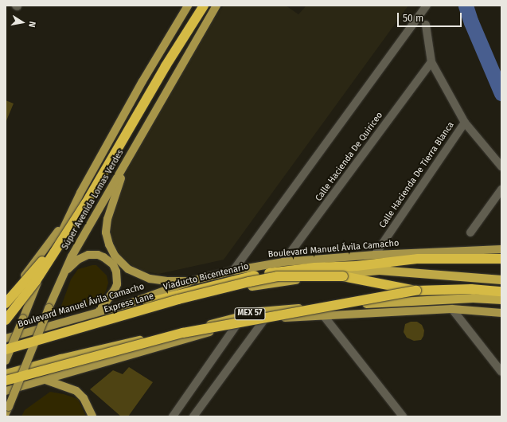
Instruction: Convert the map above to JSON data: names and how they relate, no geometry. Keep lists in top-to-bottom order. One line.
{"streets":{"highway":["Viaducto Bicentenario","Express Lane","MEX 57"],"main road":["Súper Avenida Lomas Verdes","Boulevard Manuel Ávila Camacho"],"street":["Calle Hacienda De Quiriceo","Calle Hacienda De Tierra Blanca"]},"crossings":[["Calle Hacienda De Quiriceo","Boulevard Manuel Ávila Camacho"],["Calle Hacienda De Tierra Blanca","Boulevard Manuel Ávila Camacho"],["Viaducto Bicentenario","Express Lane"]],"scale_bar":"50 m","north":"right"}
